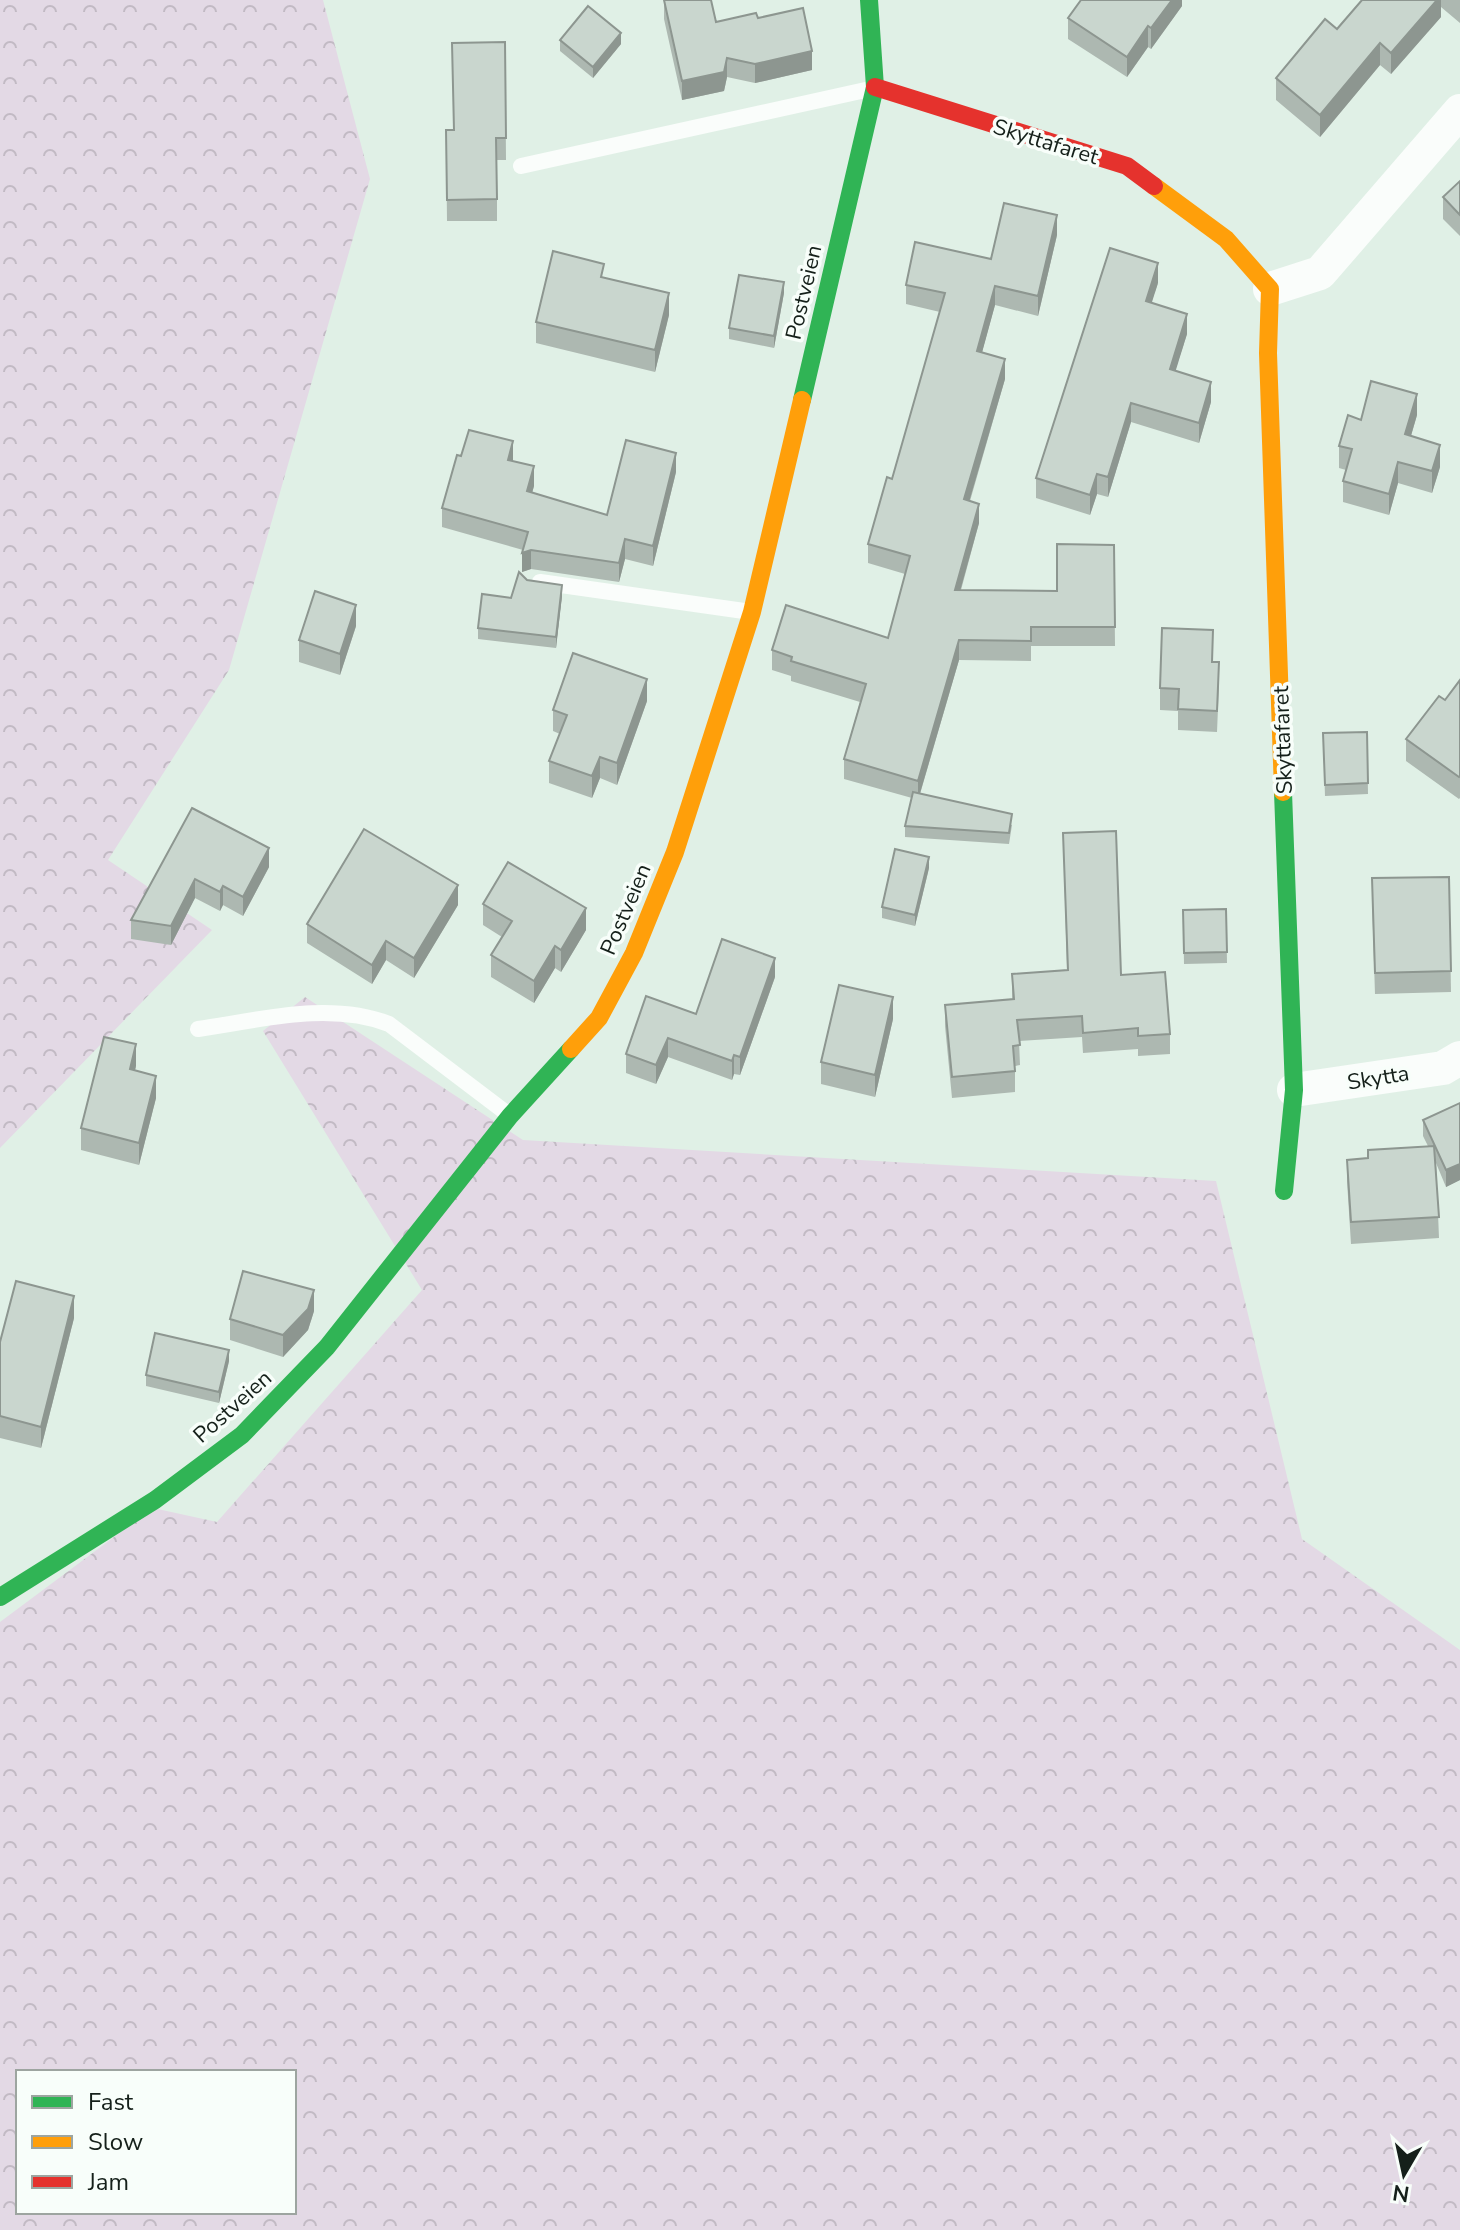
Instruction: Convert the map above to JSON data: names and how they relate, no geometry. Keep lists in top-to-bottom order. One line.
{"streets":{"street":["Skyttafaret","Postveien","Skytta"]},"crossings":[["Skyttafaret","Postveien"],["Skyttafaret","Skytta"]],"legend":["Fast","Slow","Jam"],"north":"bottom"}
